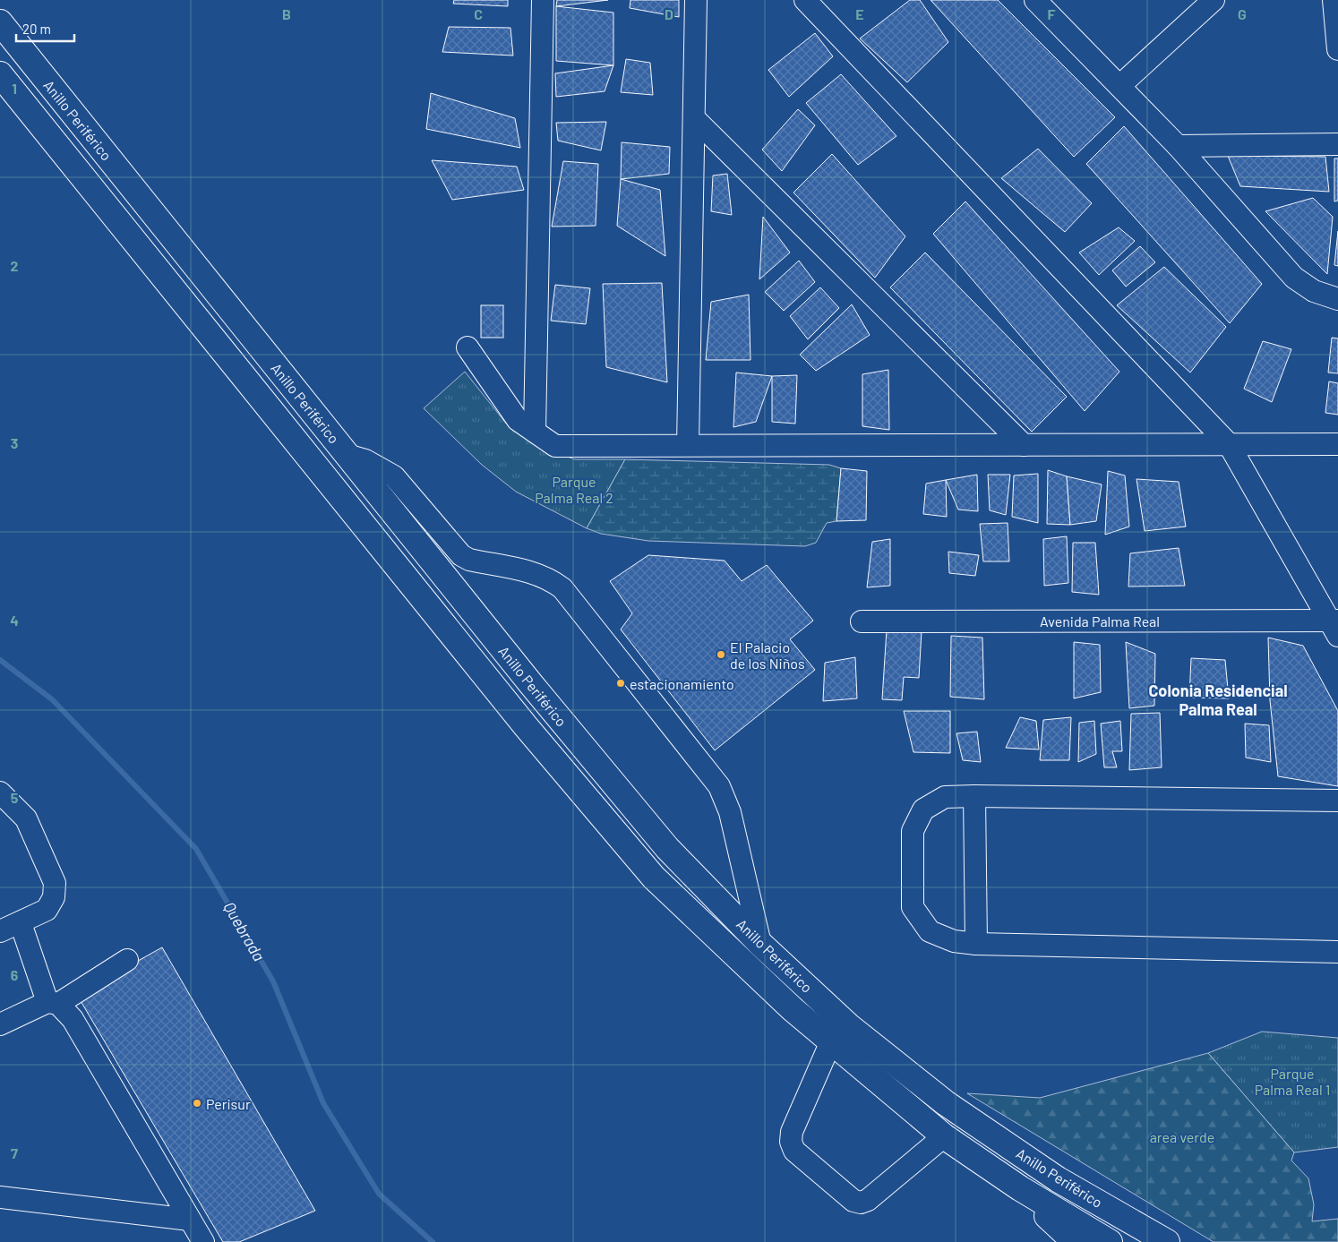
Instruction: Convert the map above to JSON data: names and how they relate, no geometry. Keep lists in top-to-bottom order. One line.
{"streets":{"highway":["Anillo Periférico"],"street":["Avenida Palma Real"]},"districts":["Colonia Residencial Palma Real"],"water":["Quebrada"],"parks":["Parque Palma Real 2","Parque Palma Real 1","area verde"],"places":["El Palacio de los Niños","estacionamiento","Perisur"],"scale_bar":"20 m","grid":{"columns":["B","C","D","E","F","G"],"rows":["1","2","3","4","5","6","7"]}}
